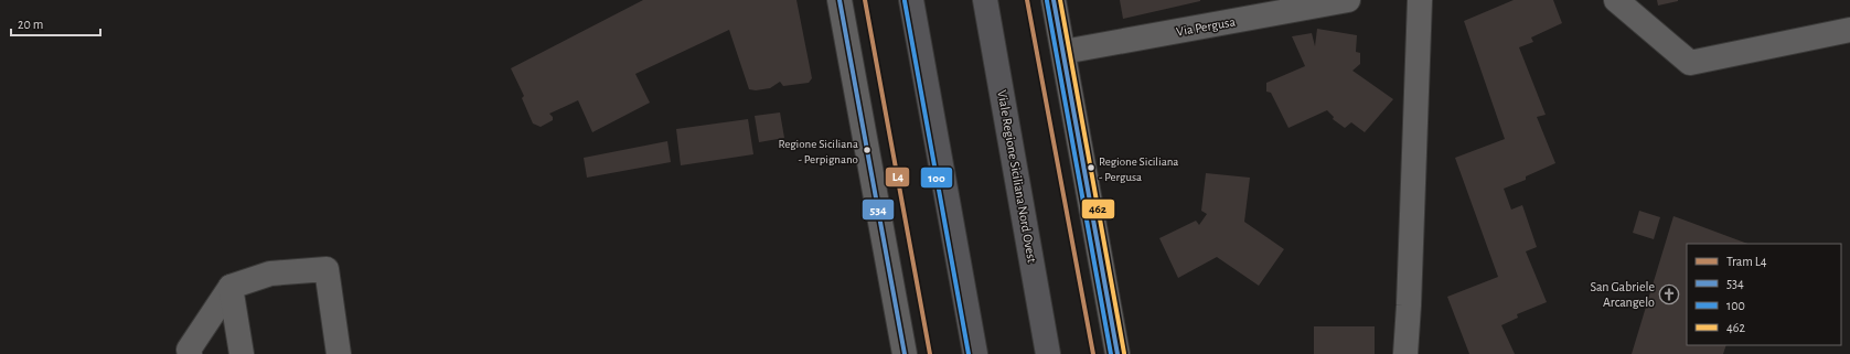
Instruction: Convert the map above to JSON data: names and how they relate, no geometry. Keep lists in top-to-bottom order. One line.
{"streets":{"main road":["Viale Regione Siciliana Nord Ovest"],"street":["Via Pergusa"]},"places":{"other":["Regione Siciliana - Perpignano","Regione Siciliana - Pergusa"],"church":["San Gabriele Arcangelo"]},"lines":["tram line L4","transit line 534","transit line 462","transit line 100"],"legend":["Tram L4","534","100","462"],"scale_bar":"20 m"}
